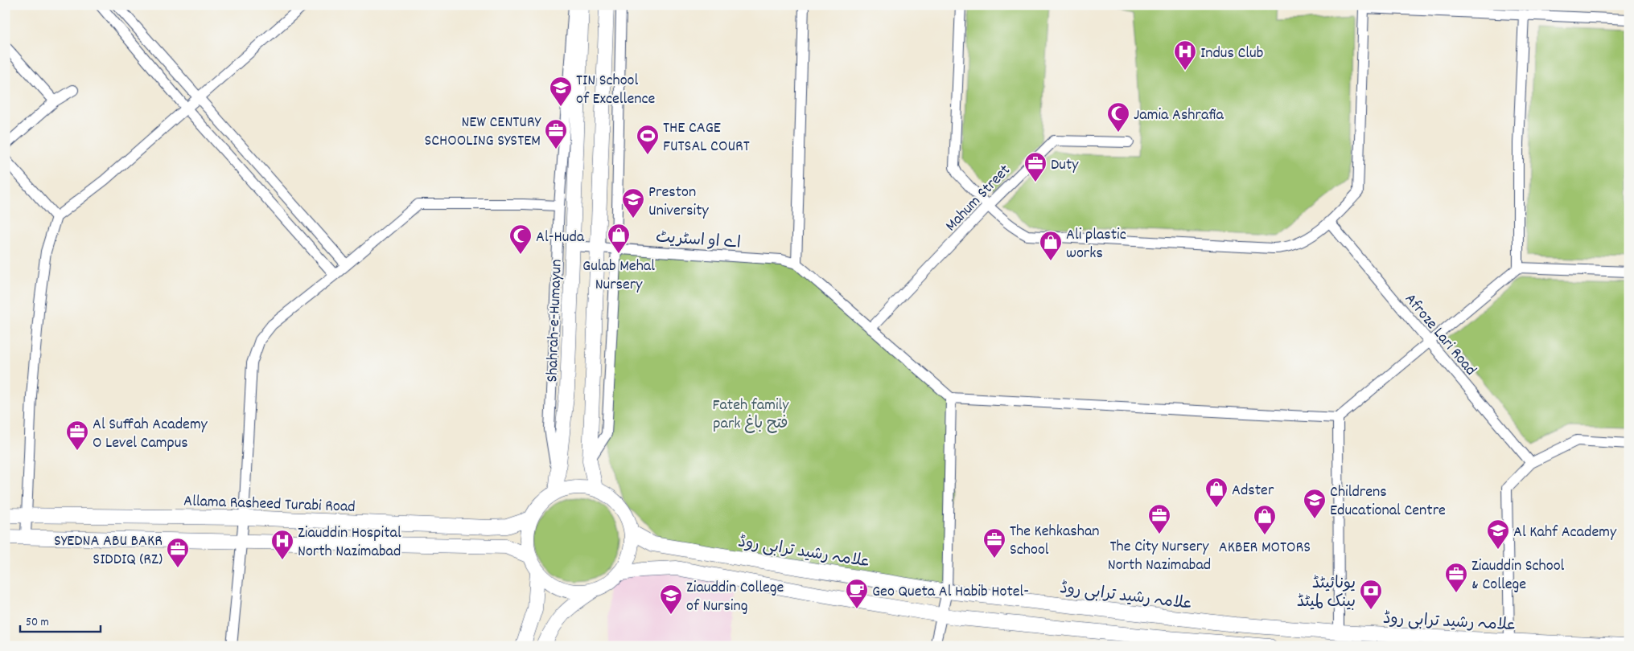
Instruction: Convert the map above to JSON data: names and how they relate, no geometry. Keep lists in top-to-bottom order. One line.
{"streets":{"main road":["Shahrah-e-Humayun","Allama Rasheed Turabi Road","علامہ رشید ترابی روڈ"],"street":["Mahum Street","اے او اسٹریٹ","Afroze Lari Road"]},"crossings":[["اے او اسٹریٹ","Shahrah-e-Humayun"],["Shahrah-e-Humayun","Allama Rasheed Turabi Road"],["Shahrah-e-Humayun","علامہ رشید ترابی روڈ"],["Allama Rasheed Turabi Road","علامہ رشید ترابی روڈ"]],"parks":["Fateh family park فتح باغ"],"places":{"hospital":["Indus Club","Ziauddin Hospital North Nazimabad"],"school or university":["TIN School of Excellence","Preston University","Childrens Educational Centre","Al Kahf Academy","Ziauddin College of Nursing"],"mosque":["Jamia Ashrafia","Al-Huda"],"office":["NEW CENTURY SCHOOLING SYSTEM","Duty","Al Suffah Academy O Level Campus","The City Nursery North Nazimabad","The Kehkashan School","SYEDNA ABU BAKR SIDDIQ (RZ)","Ziauddin School & College"],"sports":["THE CAGE FUTSAL COURT"],"shop":["Gulab Mehal Nursery","Ali plastic works","Adster","AKBER MOTORS"],"cafe":["Geo Queta Al Habib Hotel-"],"bank":["یونائیٹڈ بینک لمیٹڈ"]},"scale_bar":"50 m"}
